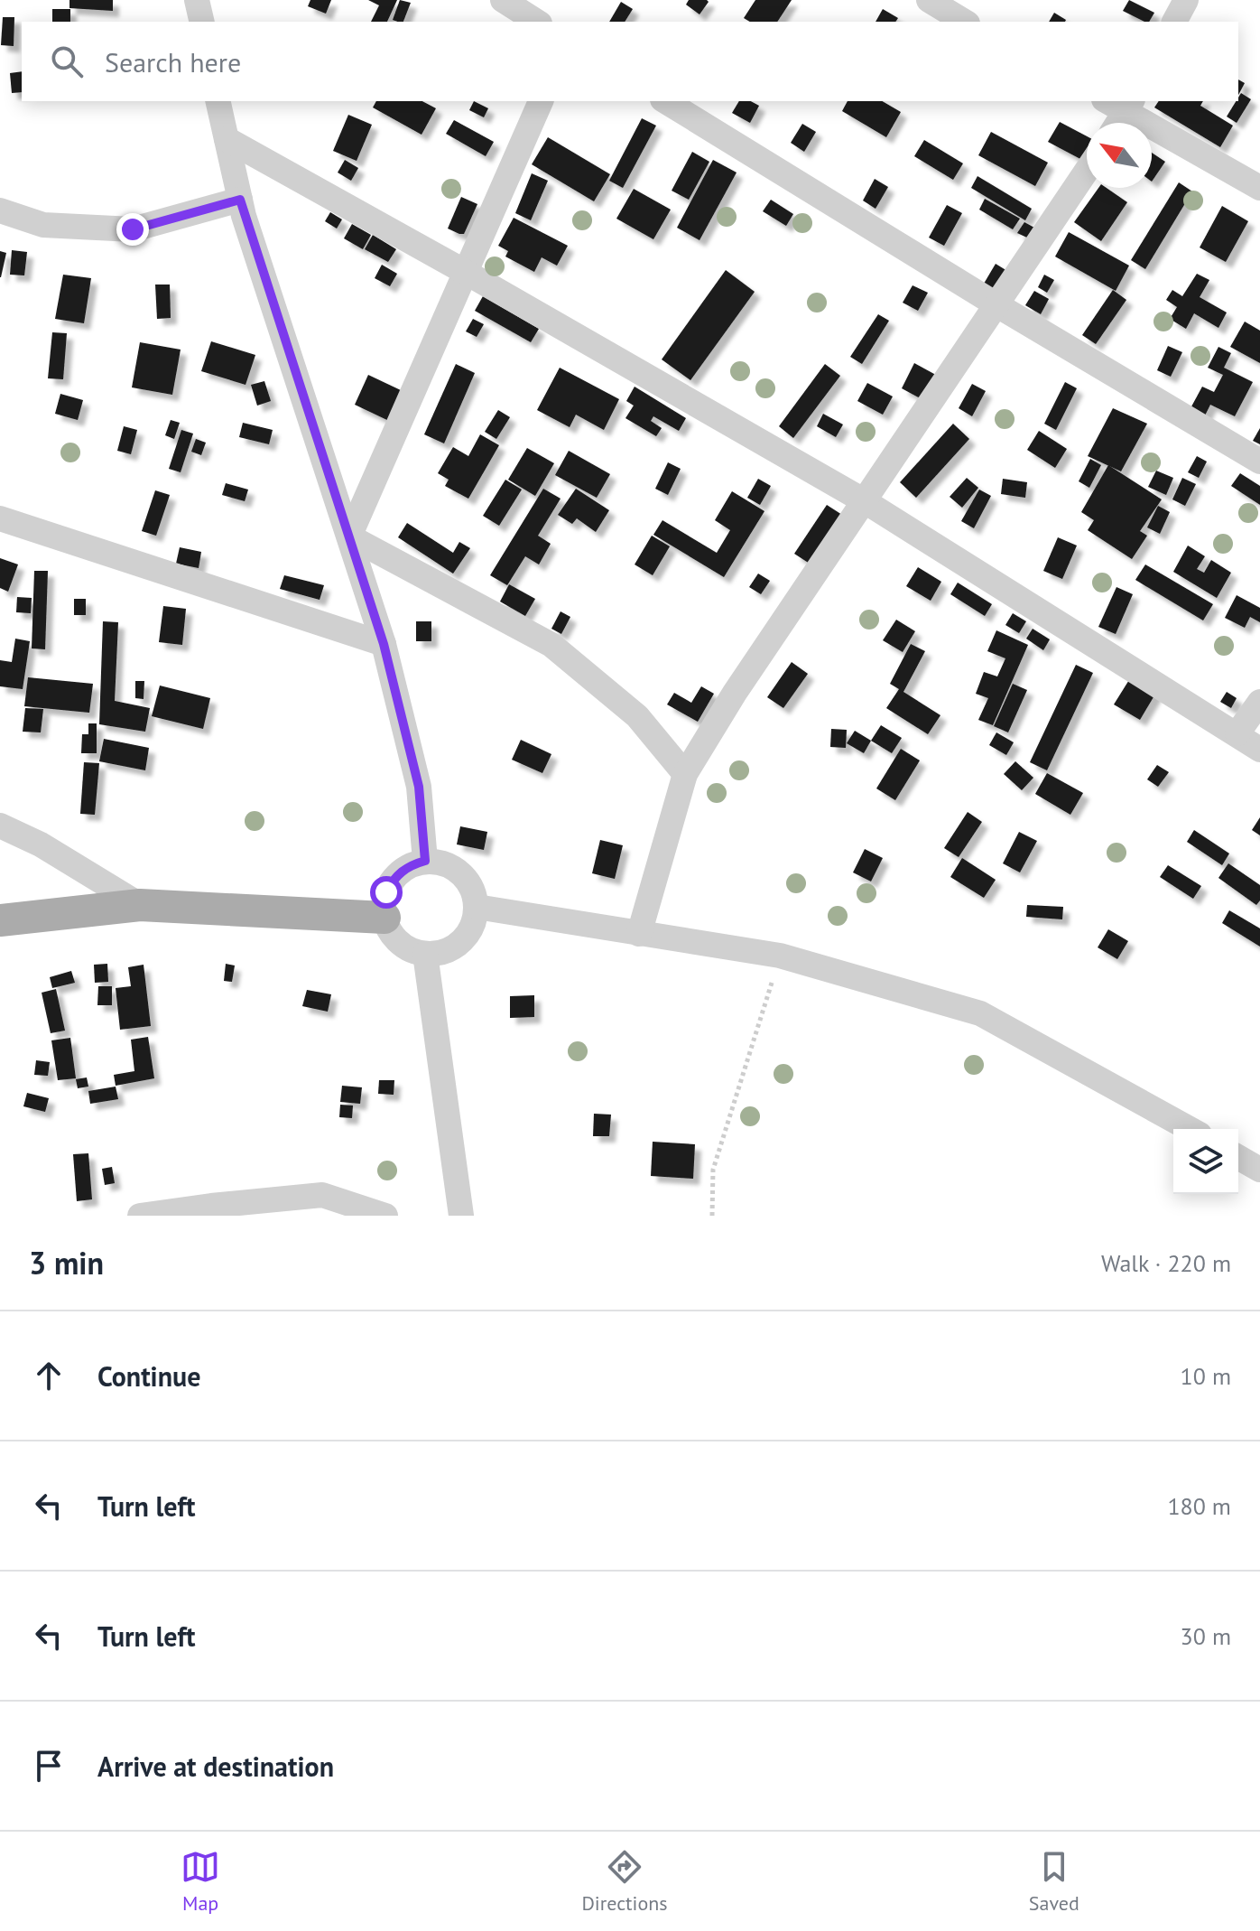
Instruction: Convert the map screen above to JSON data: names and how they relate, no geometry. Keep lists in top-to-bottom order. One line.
{"north":"top left","page":{"search":"Search here","heading":["3 min","Walk · 220 m"],"list":[["Continue","10 m"],["Turn left","180 m"],["Turn left","30 m"],"Arrive at destination"],"nav":["Map","Directions","Saved"]}}
